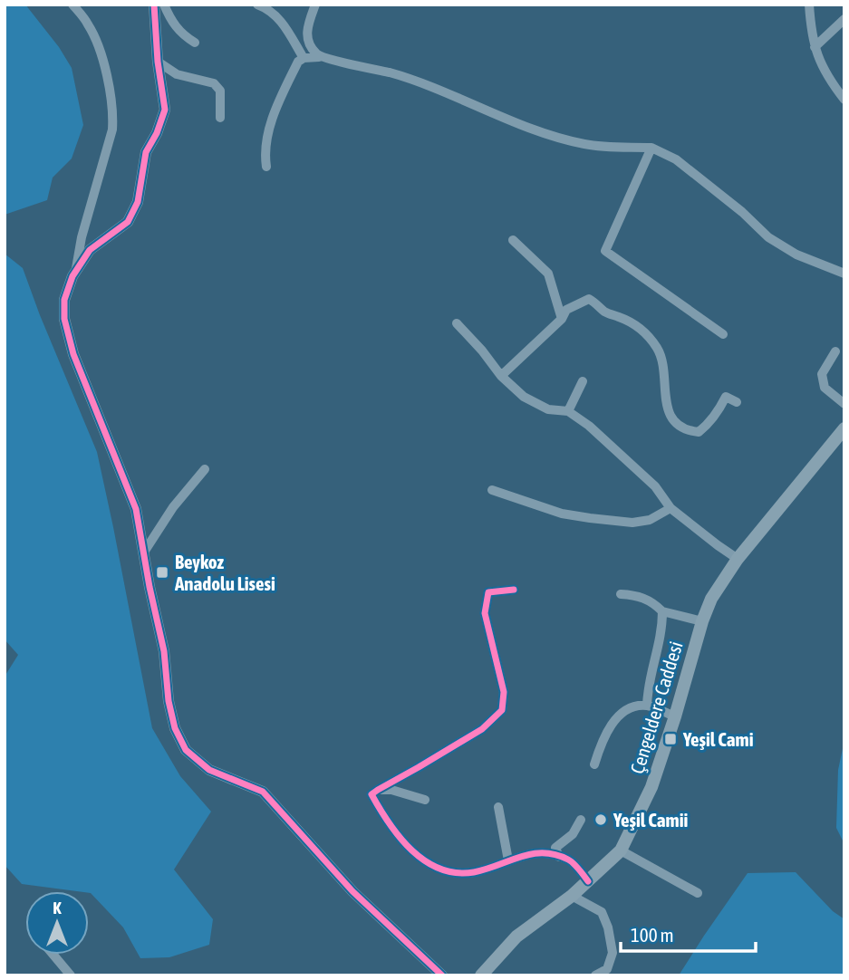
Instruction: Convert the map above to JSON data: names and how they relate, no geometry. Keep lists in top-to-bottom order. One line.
{"streets":{"main road":["Çengeldere Caddesi"]},"places":{"transit":["Beykoz Anadolu Lisesi","Yeşil Cami"],"other":["Yeşil Camii"]},"scale_bar":"100 m","north":"top"}
